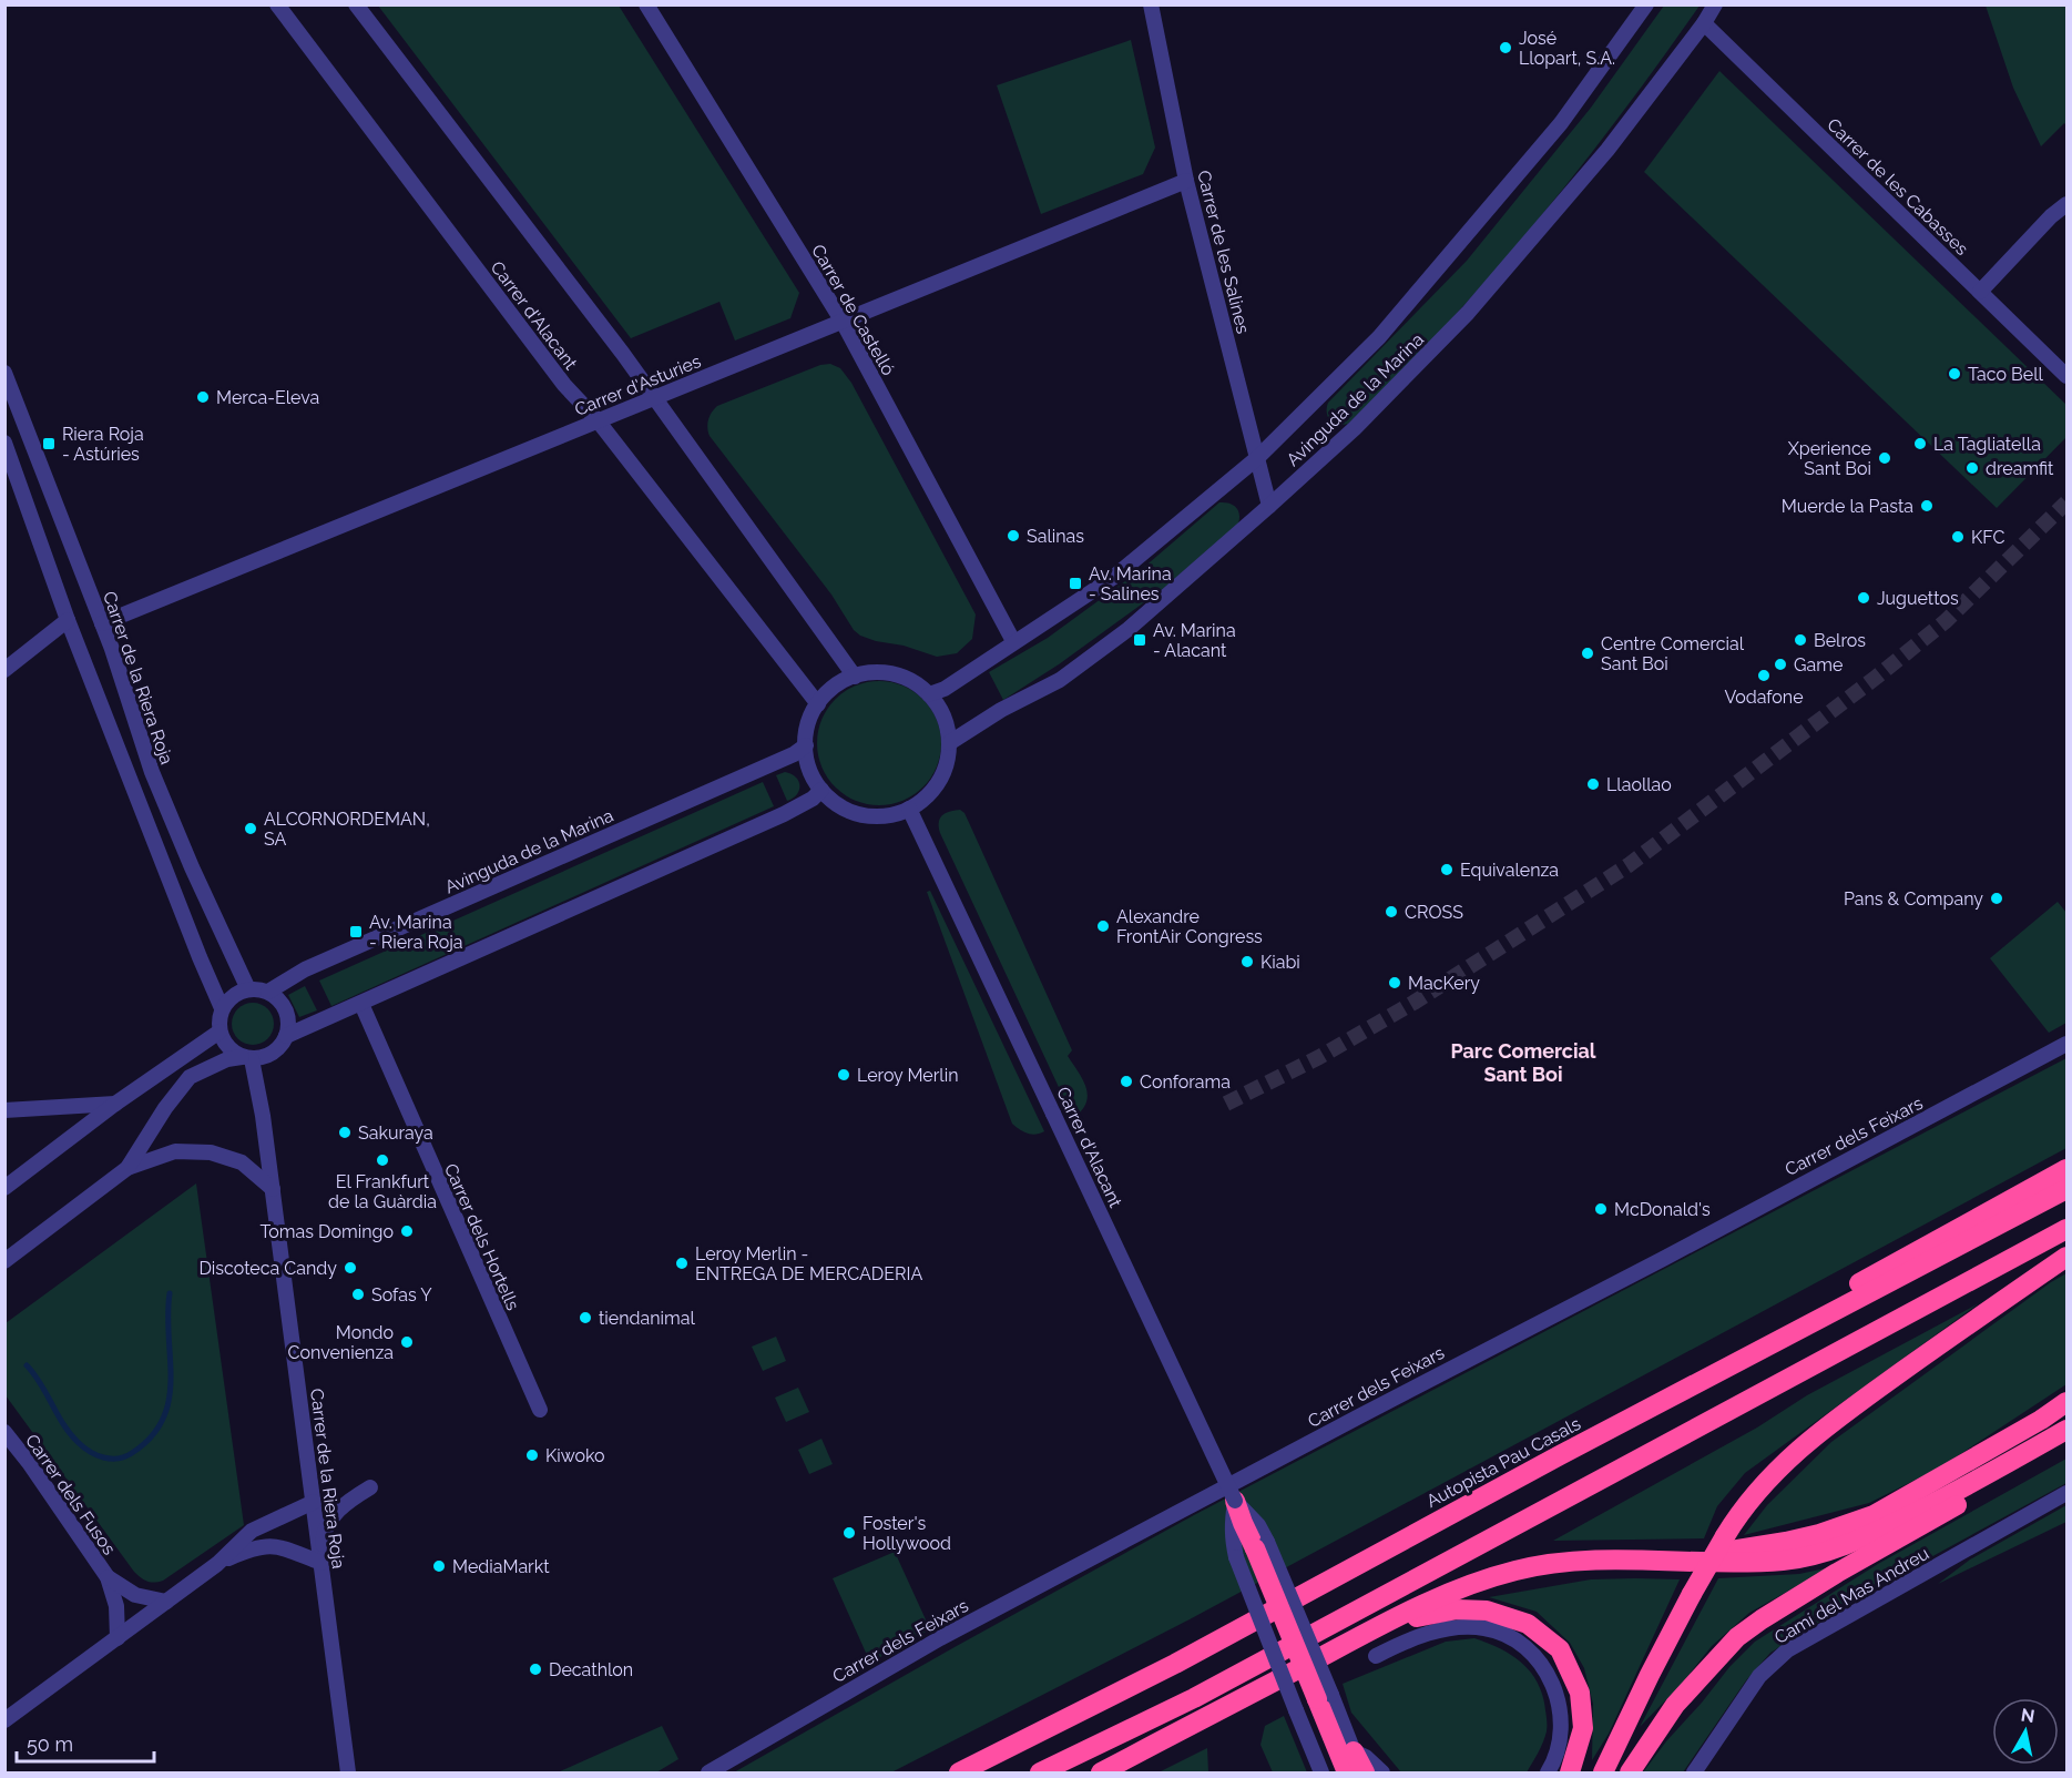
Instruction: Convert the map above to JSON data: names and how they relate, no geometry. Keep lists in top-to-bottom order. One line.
{"streets":{"highway":["Autopista Pau Casals"],"street":["Carrer de les Cabasses","Carrer de les Salines","Carrer de Castelló","Carrer d'Alacant","Carrer d'Asturies","Avinguda de la Marina","Carrer de la Riera Roja","Carrer dels Feixars","Carrer dels Hortells","Carrer dels Fusos","Camí del Mas Andreu"]},"crossings":[["Carrer de les Cabasses","Avinguda de la Marina"],["Carrer de les Salines","Carrer d'Asturies"],["Carrer de les Salines","Avinguda de la Marina"],["Carrer de Castelló","Carrer d'Asturies"],["Carrer de Castelló","Avinguda de la Marina"],["Carrer d'Alacant","Carrer d'Asturies"],["Carrer d'Alacant","Avinguda de la Marina"],["Carrer d'Asturies","Carrer de la Riera Roja"],["Avinguda de la Marina","Carrer de la Riera Roja"]],"districts":["Parc Comercial Sant Boi"],"places":{"other":["José Llopart, S.A.","Taco Bell","Merca-Eleva","La Tagliatella","Xperience Sant Boi","dreamfit","Muerde la Pasta","Salinas","KFC","Juguettos","Belros","Centre Comercial Sant Boi","Game","Vodafone","Llaollao","ALCORNORDEMAN, SA","Equivalenza","Pans & Company","CROSS","Alexandre FrontAir Congress","Kiabi","MacKery","Leroy Merlin","Conforama","Sakuraya","El Frankfurt de la Guàrdia","McDonald's","Tomas Domingo","Leroy Merlin - ENTREGA DE MERCADERIA","Discoteca Candy","Sofas Y","tiendanimal","Mondo Convenienza","Kiwoko","Foster's Hollywood","MediaMarkt","Decathlon"],"transit":["Riera Roja - Astúries","Av. Marina - Salines","Av. Marina - Alacant","Av. Marina - Riera Roja"]},"scale_bar":"50 m","north":"top"}
